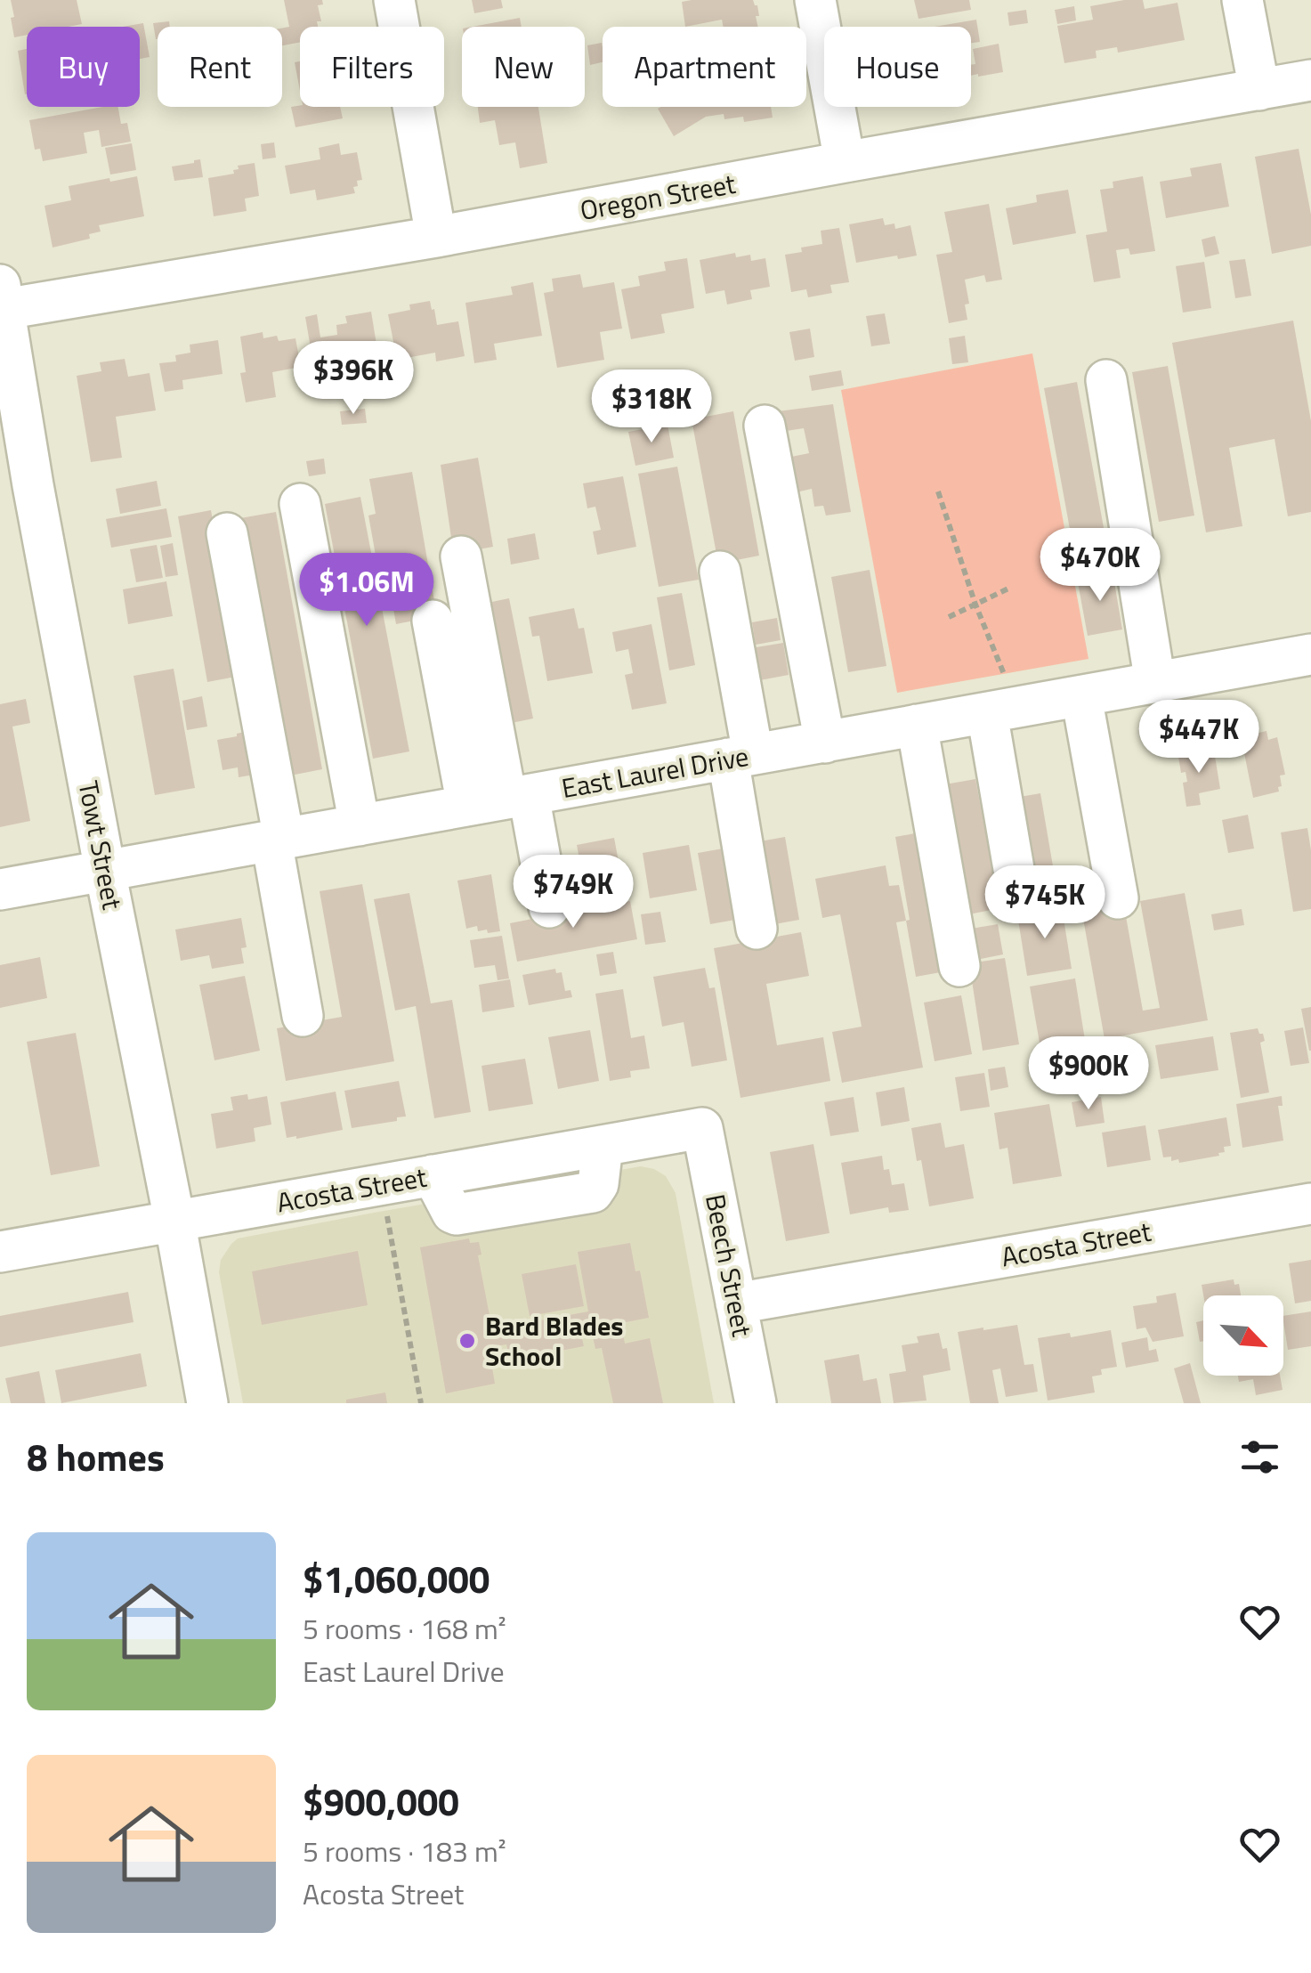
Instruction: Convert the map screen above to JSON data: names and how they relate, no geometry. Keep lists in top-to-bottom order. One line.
{"streets":{"street":["Oregon Street","East Laurel Drive","Towt Street","Acosta Street","Beech Street"]},"crossings":[["Oregon Street","Towt Street"],["East Laurel Drive","Towt Street"],["Towt Street","Acosta Street"],["Acosta Street","Beech Street"]],"places":["Bard Blades School"],"north":"bottom right","page":{"chip":["Buy","Rent","Filters","New","Apartment","House"],"price":["$396K","$318K","$470K","$1.06M","$447K","$749K","$745K","$900K"],"heading":"8 homes","list":[{"name":"$1,060,000","note":"5 rooms · 168 m² · East Laurel Drive"},{"name":"$900,000","note":"5 rooms · 183 m² · Acosta Street"}]}}
